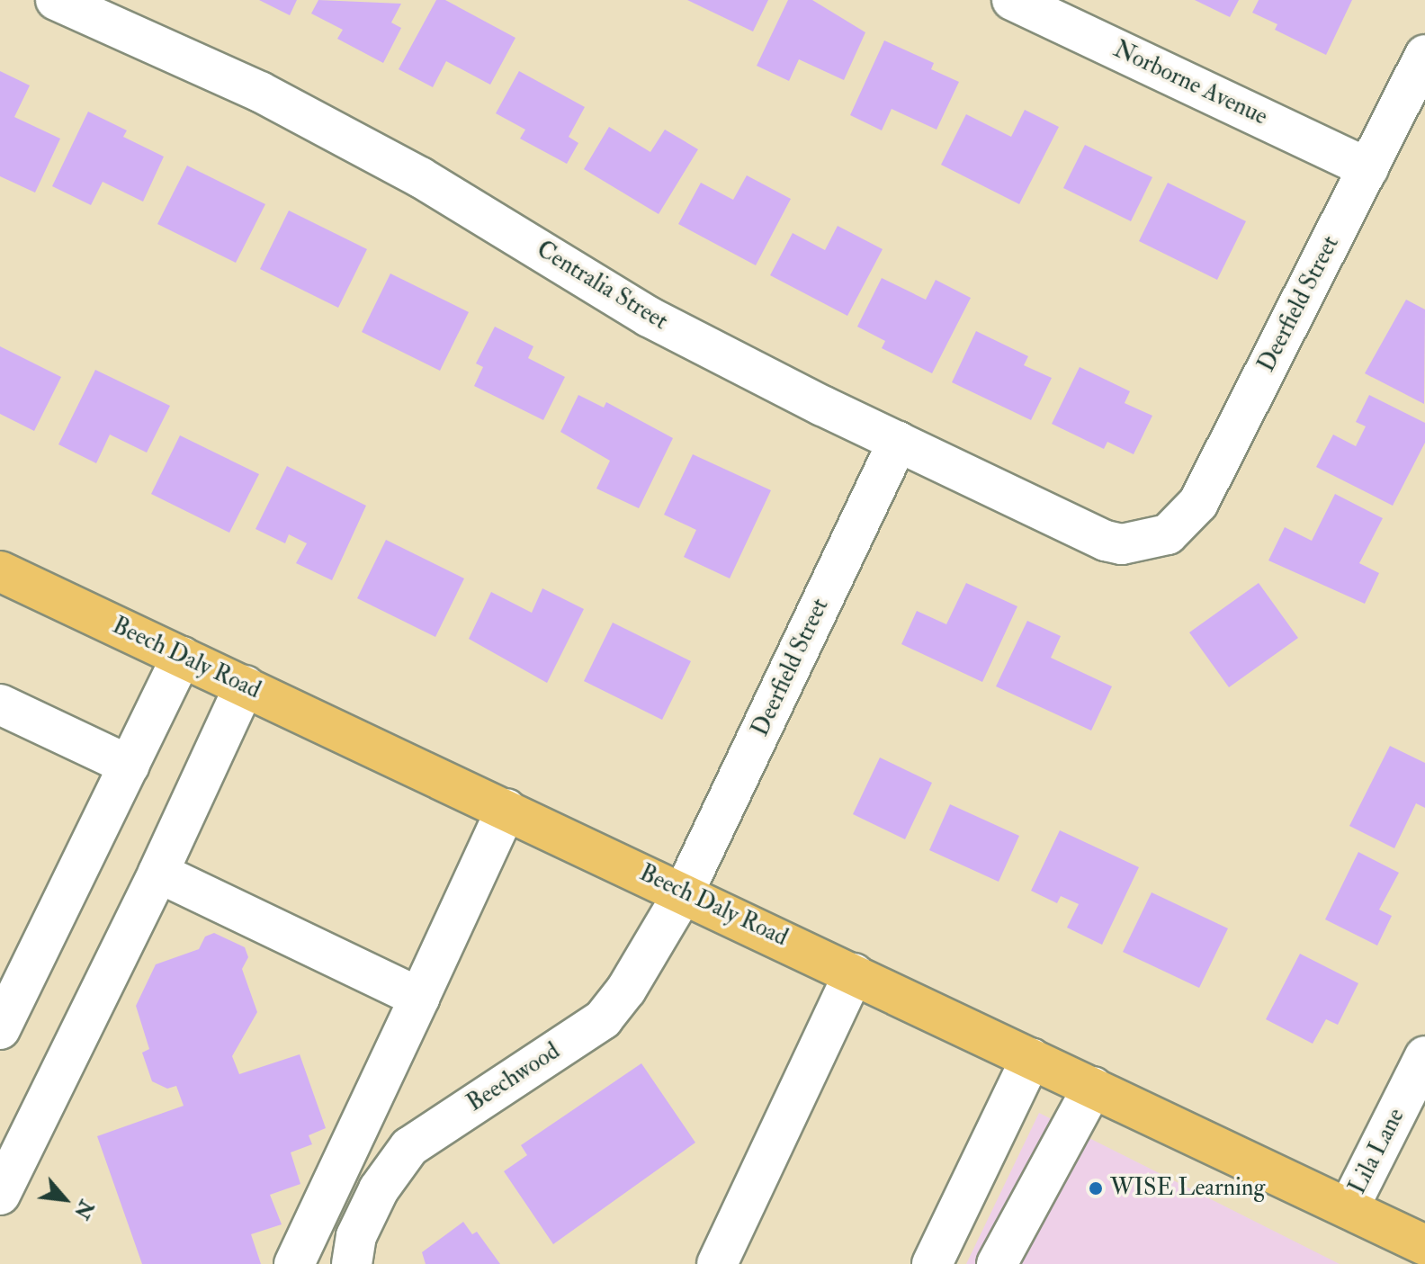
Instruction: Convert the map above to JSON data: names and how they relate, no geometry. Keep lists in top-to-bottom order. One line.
{"streets":{"main road":["Beech Daly Road"],"street":["Norborne Avenue","Centralia Street","Deerfield Street","Beechwood","Lila Lane"]},"crossings":[["Norborne Avenue","Deerfield Street"],["Centralia Street","Deerfield Street"],["Deerfield Street","Beech Daly Road"],["Deerfield Street","Beechwood"],["Beech Daly Road","Beechwood"],["Beech Daly Road","Lila Lane"]],"places":["WISE Learning"],"north":"bottom right"}
